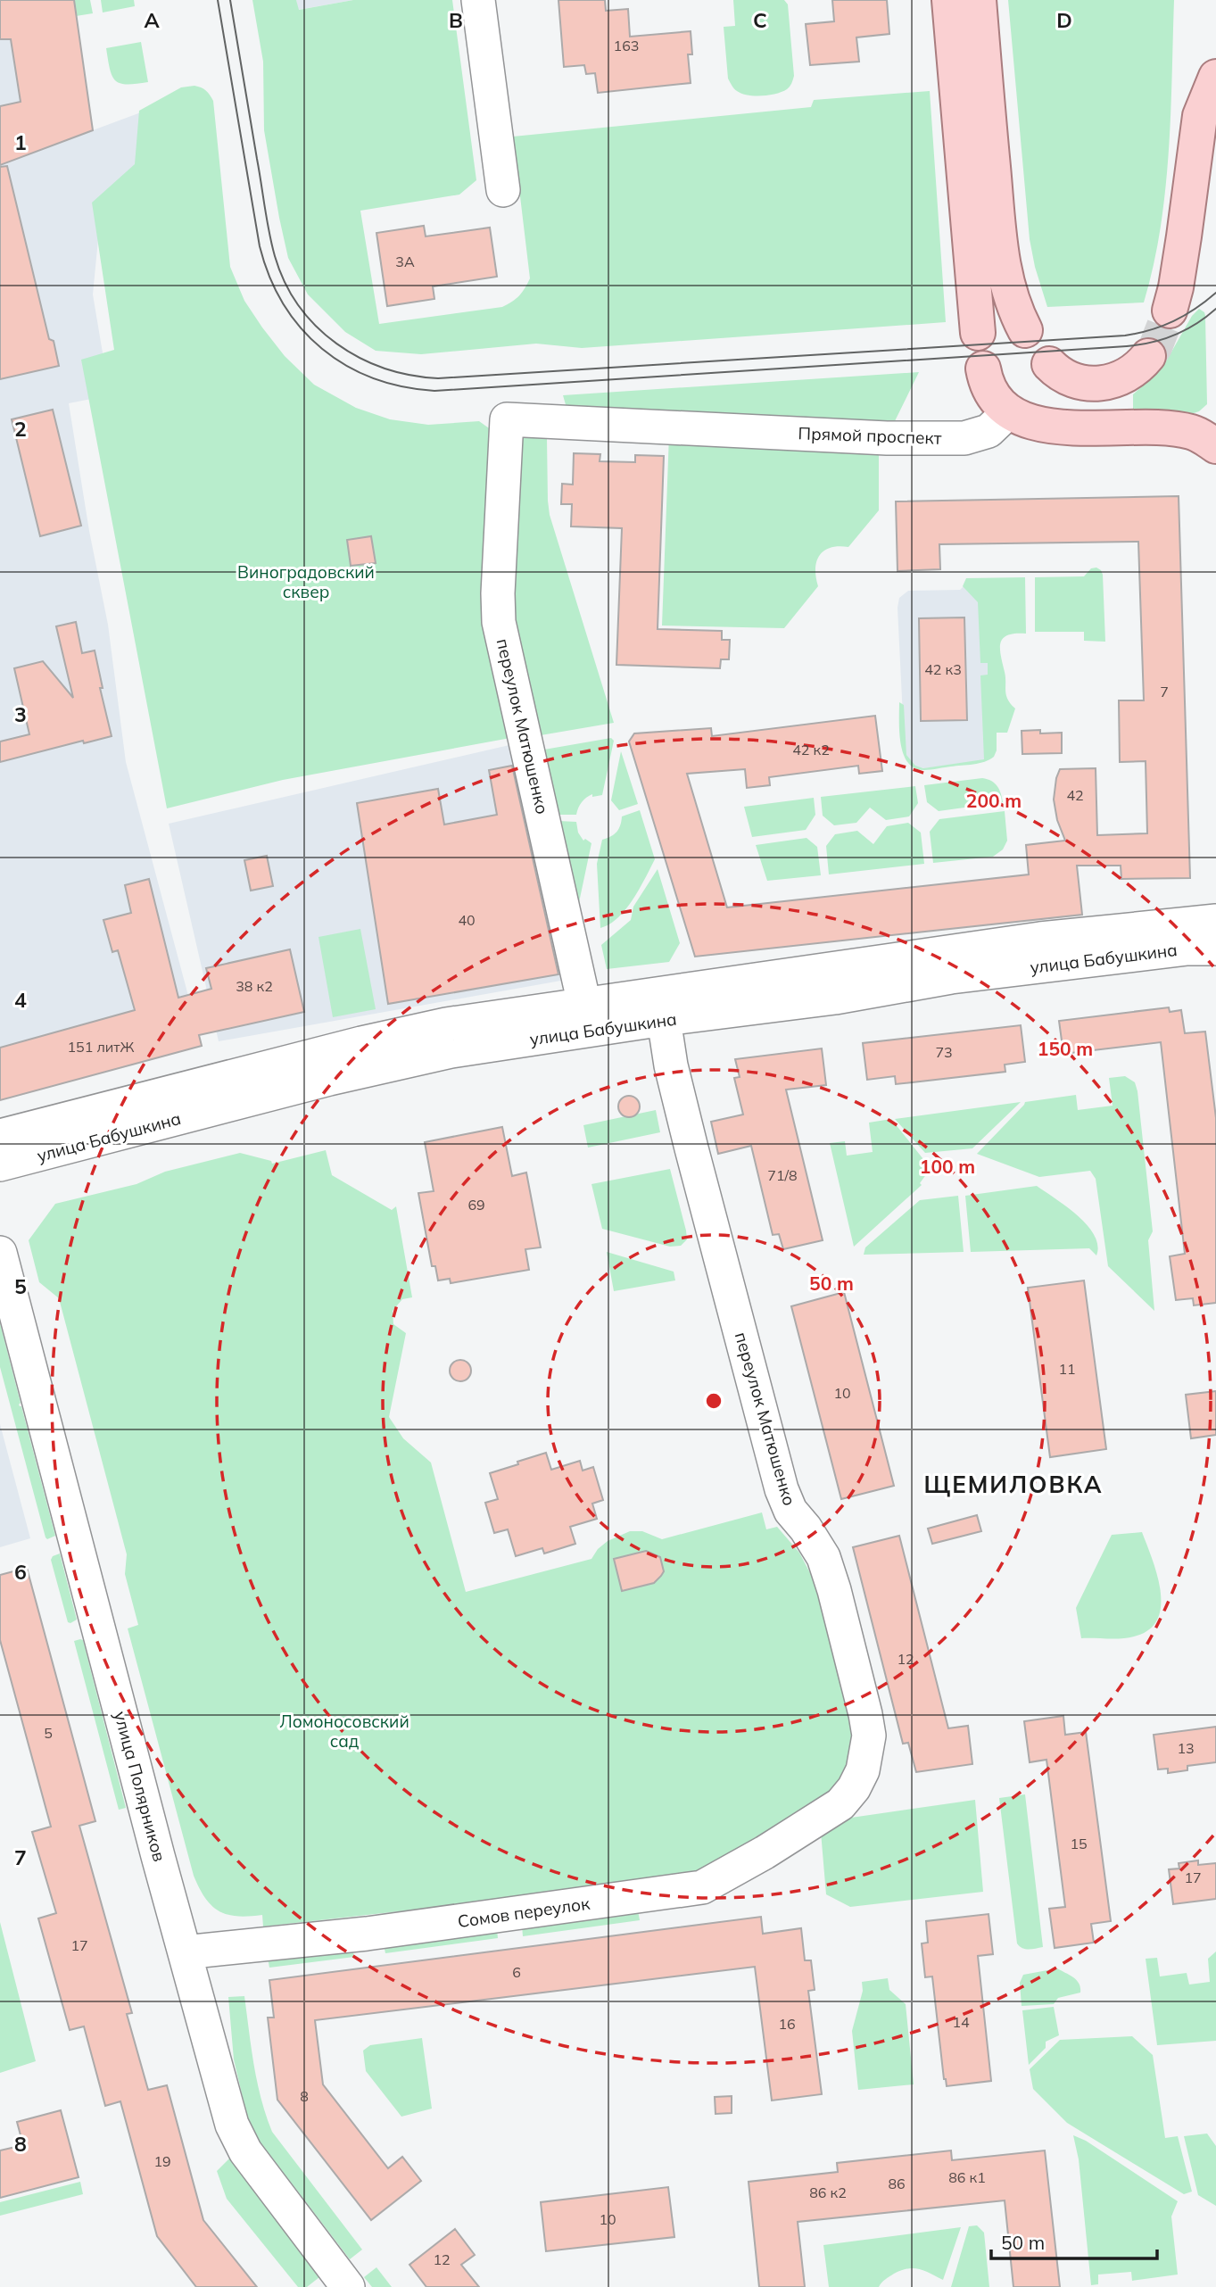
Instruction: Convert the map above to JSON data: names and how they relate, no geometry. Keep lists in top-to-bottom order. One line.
{"streets":{"street":["Прямой проспект","переулок Матюшенко","улица Бабушкина","улица Полярников","Сомов переулок"]},"crossings":[["Прямой проспект","переулок Матюшенко"],["переулок Матюшенко","улица Бабушкина"],["переулок Матюшенко","Сомов переулок"],["улица Полярников","Сомов переулок"]],"districts":["ЩЕМИЛОВКА"],"parks":["Виноградовский сквер","Ломоносовский сад"],"house_numbers":["163","3А","42 к3","7","42 к2","42","40","38 к2","151 литЖ","73","71/8","69","11","10","12","5","13","15","17","17","6","14","16","8","19","86 к1","86","86 к2","10","12"],"scale_bar":"50 m","grid":{"columns":["A","B","C","D"],"rows":["1","2","3","4","5","6","7","8"]},"rings":["200 m","150 m","100 m","50 m"]}
